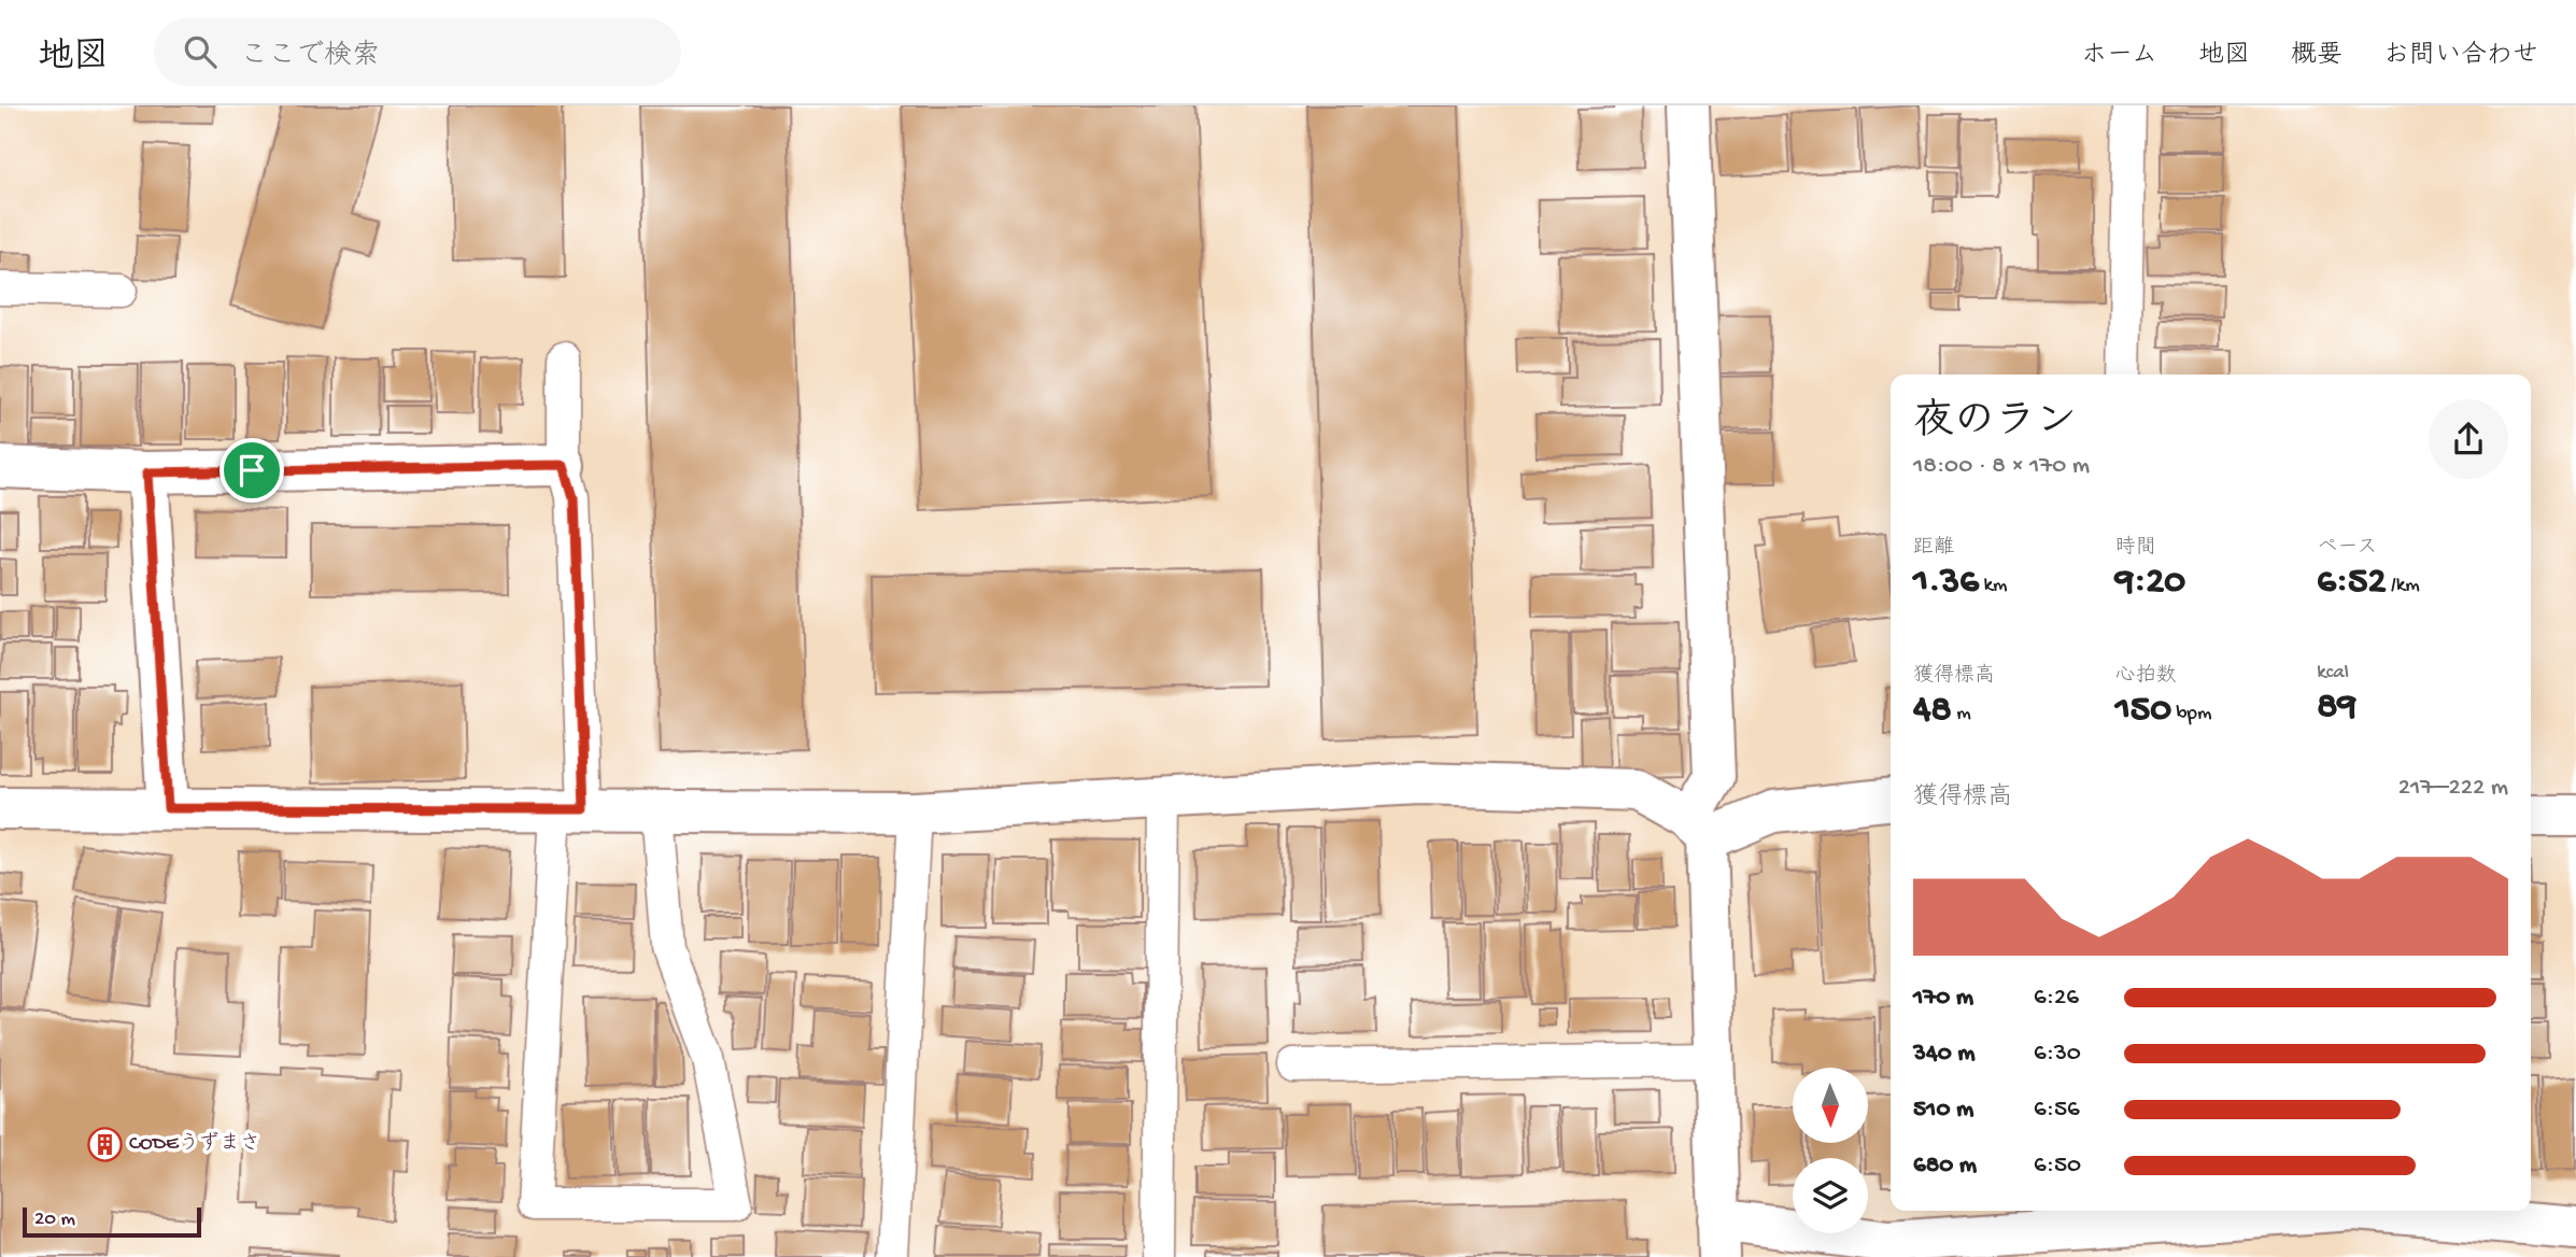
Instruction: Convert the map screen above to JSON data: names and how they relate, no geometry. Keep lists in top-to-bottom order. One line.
{"places":{"building":["CODEうずまさ"]},"scale_bar":"20 m","north":"bottom","page":{"header":"地図","search":"ここで検索","nav":["ホーム","地図","概要","お問い合わせ"],"heading":["夜のラン","18:00 · 8 × 170 m"],"stats":[["距離","1.36 km"],["時間","9:20"],["ペース","6:52 /km"],["獲得標高","48 m"],["心拍数","150 bpm"],["kcal","89"]],"chart":["獲得標高","217–222 m"],"list":[{"name":"170 m","note":"6:26"},{"name":"340 m","note":"6:30"},{"name":"510 m","note":"6:56"},{"name":"680 m","note":"6:50"}],"scale":"20 m"}}
